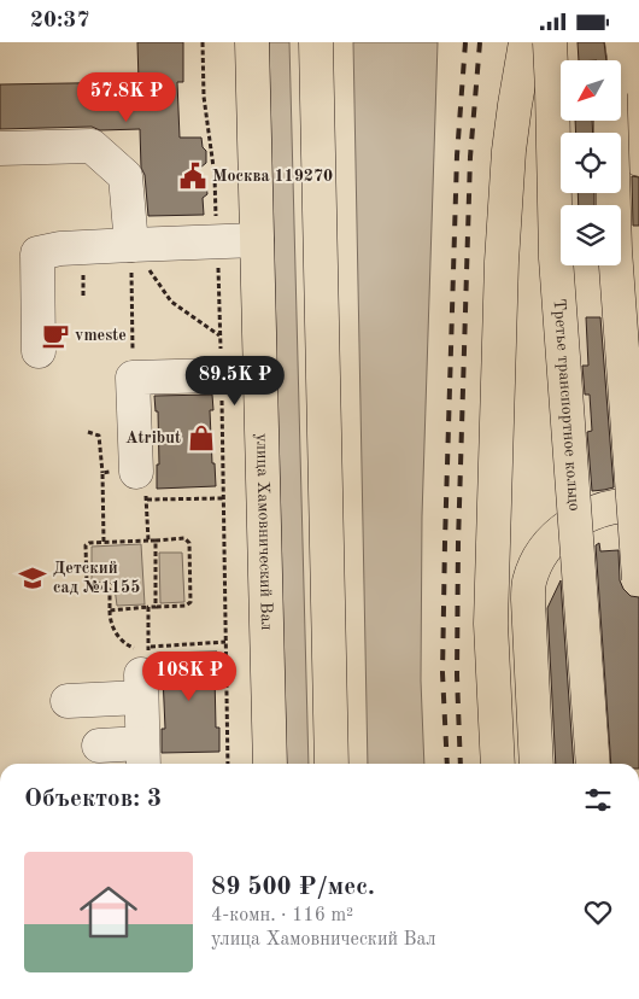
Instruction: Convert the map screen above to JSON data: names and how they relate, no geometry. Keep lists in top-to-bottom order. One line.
{"streets":{"main road":["Третье транспортное кольцо","улица Хамовнический Вал"]},"places":{"public building":["Москва 119270"],"cafe":["vmeste"],"shop":["Atribut"],"school or university":["Детский сад №1155"]},"north":"bottom left","page":{"status":"20:37","price":["57.8K ₽","89.5K ₽","108K ₽"],"heading":"Объектов: 3","list":[{"name":"89 500 ₽/мес.","note":"4-комн. · 116 m² · улица Хамовнический Вал"}]}}
